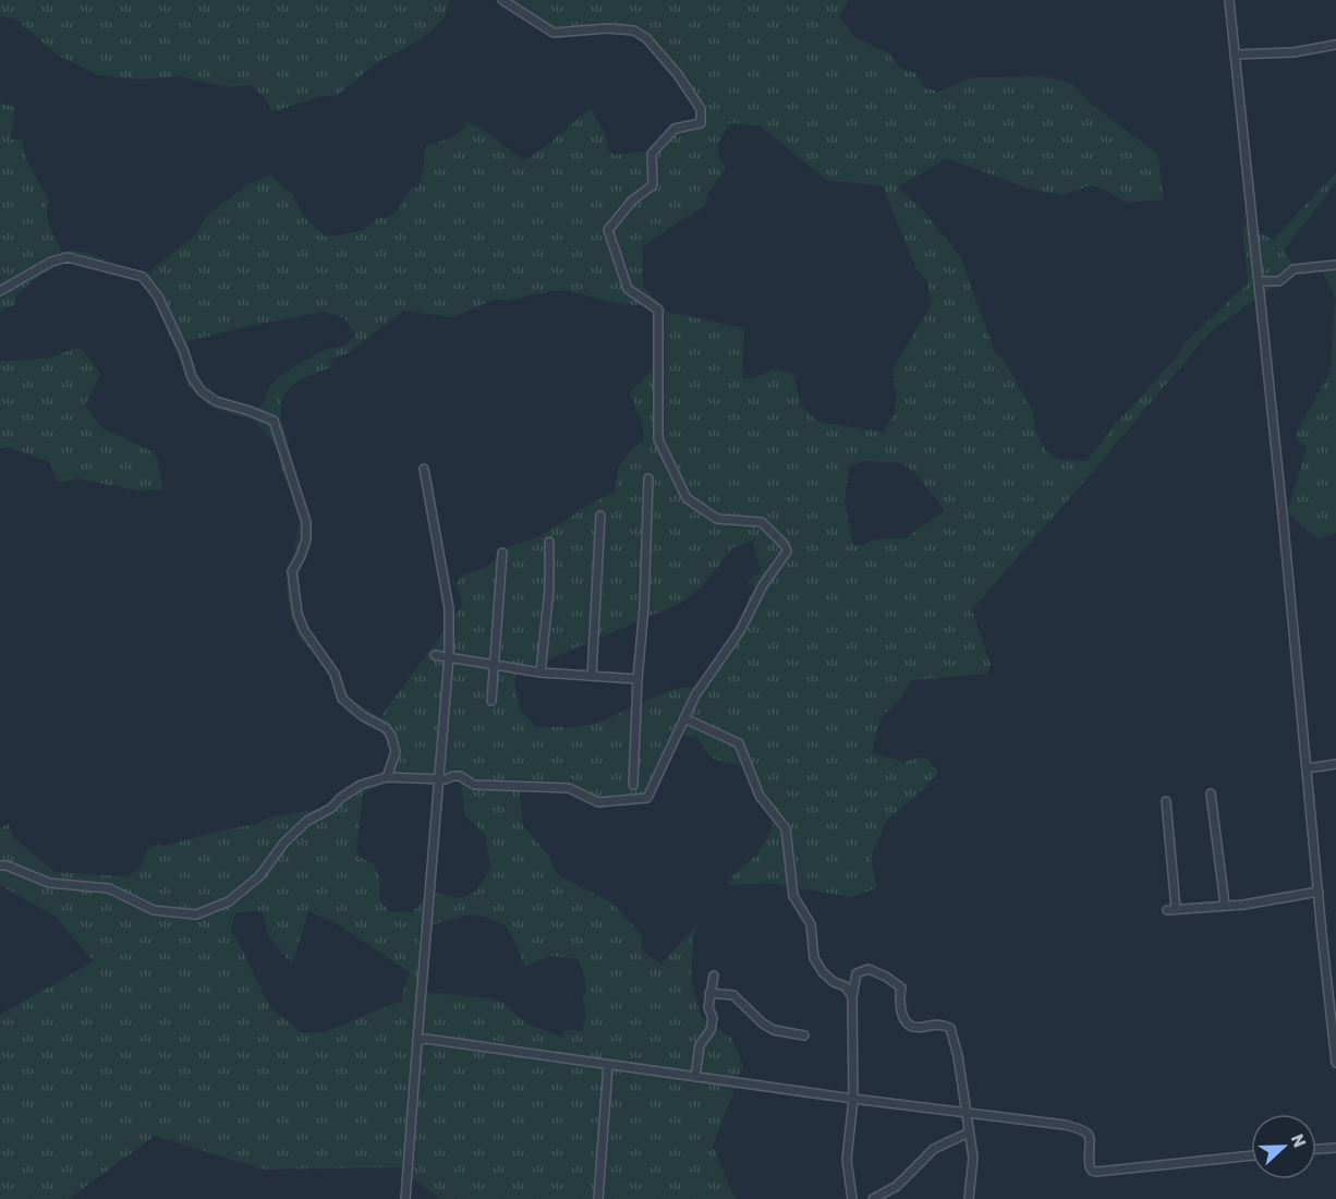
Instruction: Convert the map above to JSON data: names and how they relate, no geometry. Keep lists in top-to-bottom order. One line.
{"north":"right"}
